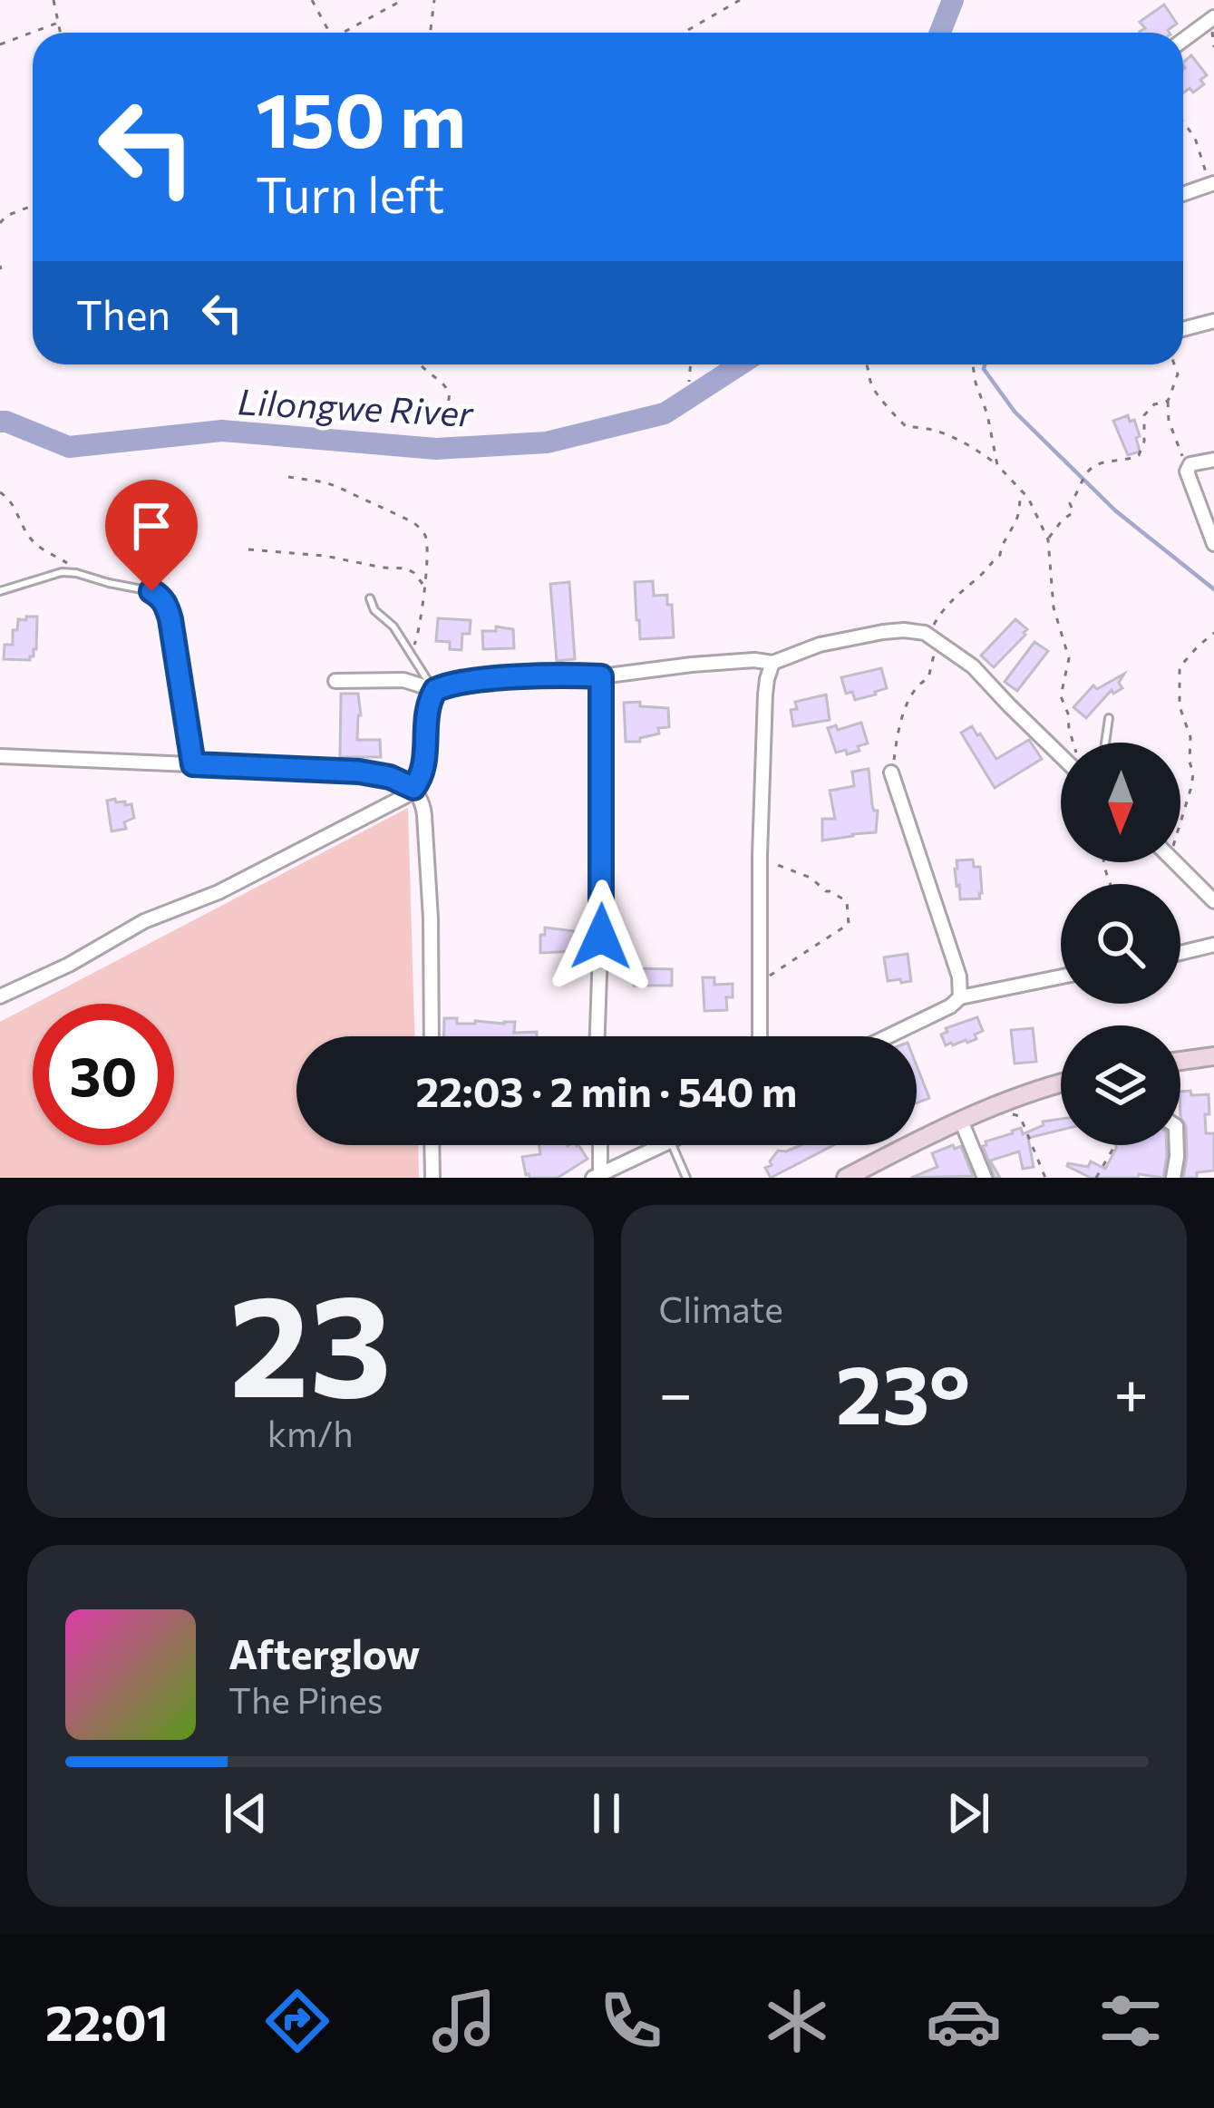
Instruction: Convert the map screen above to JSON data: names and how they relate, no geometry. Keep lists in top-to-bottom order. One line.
{"water":["Lilongwe River"],"north":"bottom","page":{"turn":["150 m","Turn left"],"then":"Then","limit":"30","trip":"22:03 · 2 min · 540 m","tile":[["23","km/h"],"Climate"],"heat":["−","23°","+"],"song":["Afterglow","The Pines"],"tabs":"22:01"}}
